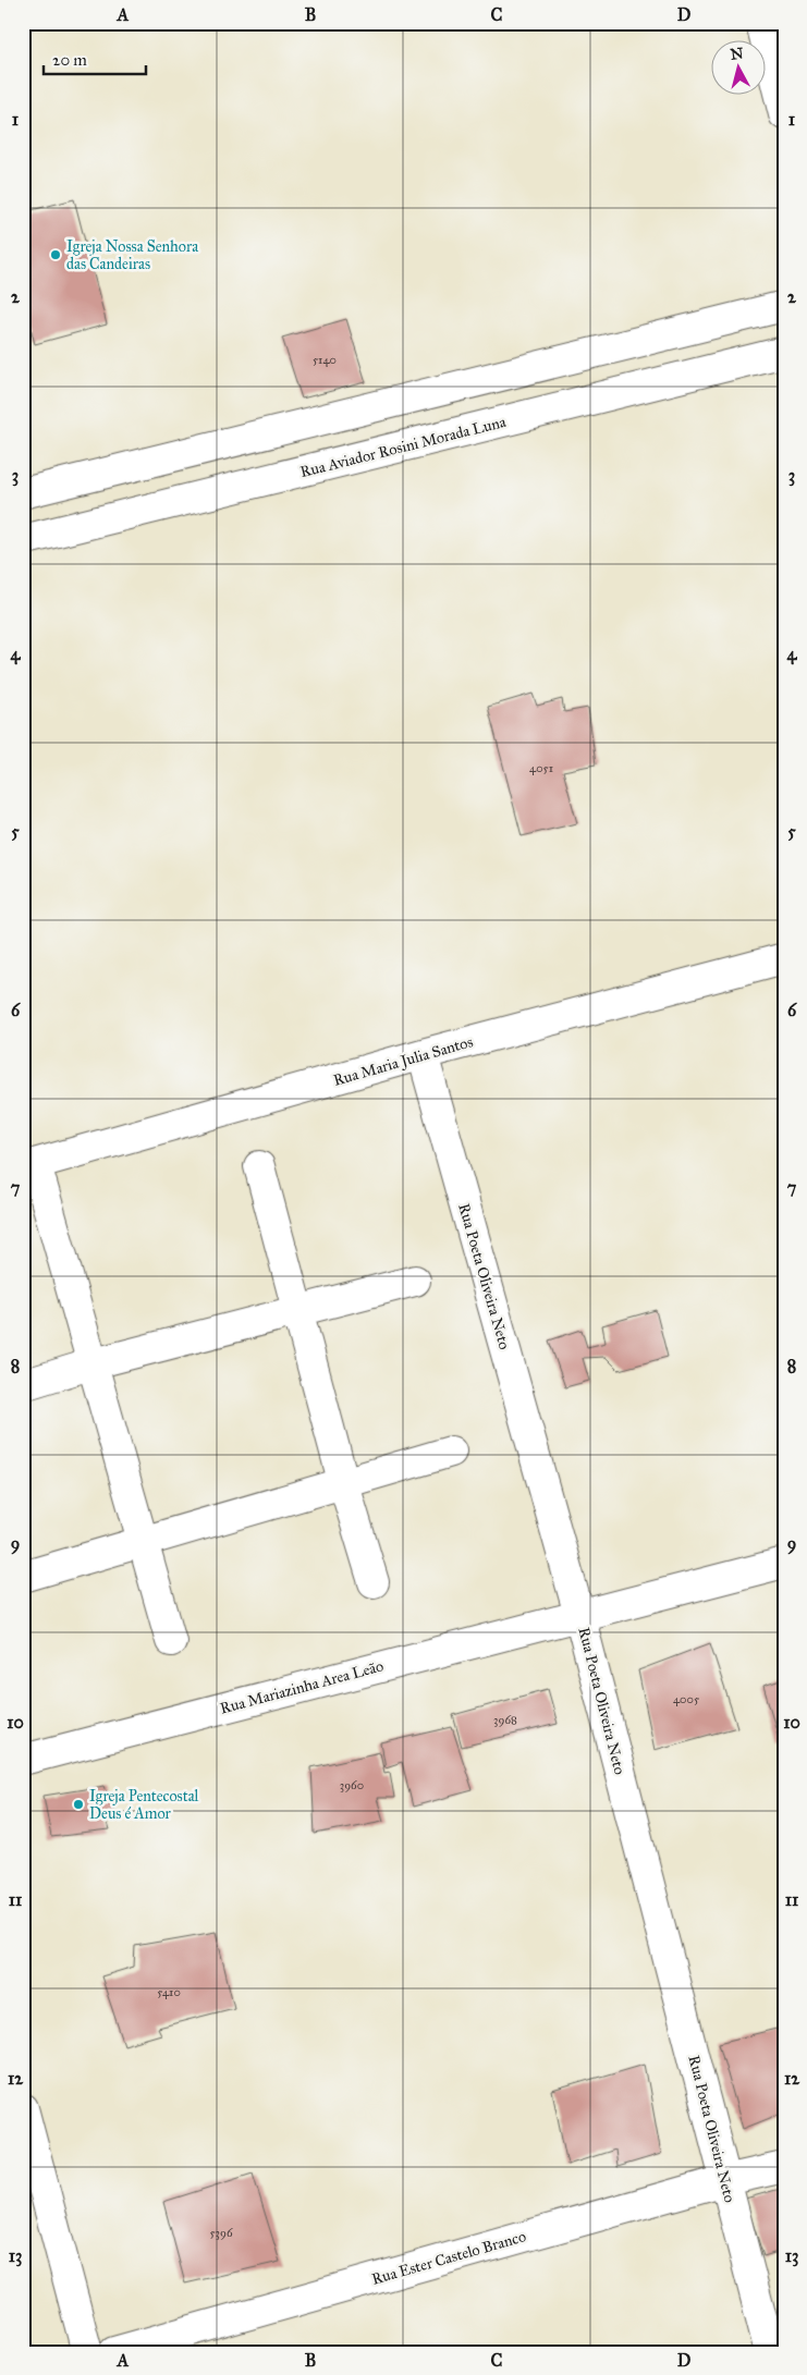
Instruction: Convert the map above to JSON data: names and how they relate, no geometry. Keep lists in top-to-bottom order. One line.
{"streets":{"street":["Rua Aviador Rosini Morada Luna","Rua Maria Julia Santos","Rua Poeta Oliveira Neto","Rua Mariazinha Area Leão","Rua Ester Castelo Branco"]},"crossings":[["Rua Maria Julia Santos","Rua Poeta Oliveira Neto"],["Rua Poeta Oliveira Neto","Rua Mariazinha Area Leão"],["Rua Poeta Oliveira Neto","Rua Ester Castelo Branco"]],"places":["Igreja Nossa Senhora das Candeiras","Igreja Pentecostal Deus é Amor"],"house_numbers":["5140","4051","4005","3968","3960","5410","5396"],"scale_bar":"20 m","north":"top","grid":{"columns":["A","B","C","D"],"rows":["1","2","3","4","5","6","7","8","9","10","11","12","13"]}}
